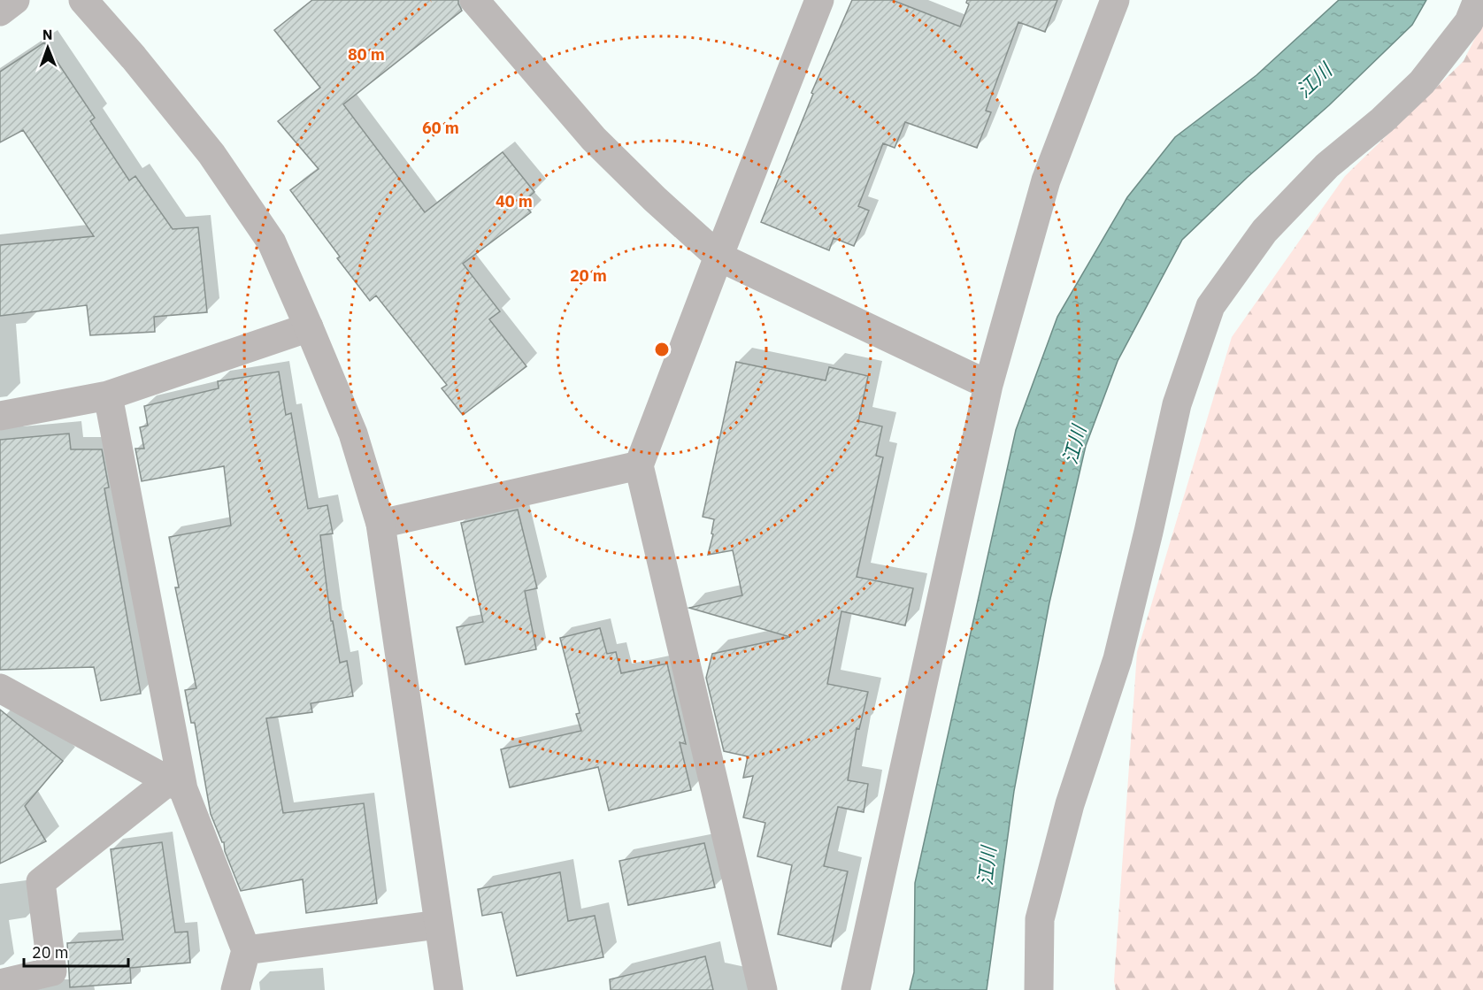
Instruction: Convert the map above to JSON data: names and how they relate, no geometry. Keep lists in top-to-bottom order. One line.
{"water":["江川"],"scale_bar":"20 m","north":"top","rings":["80 m","60 m","40 m","20 m"]}
